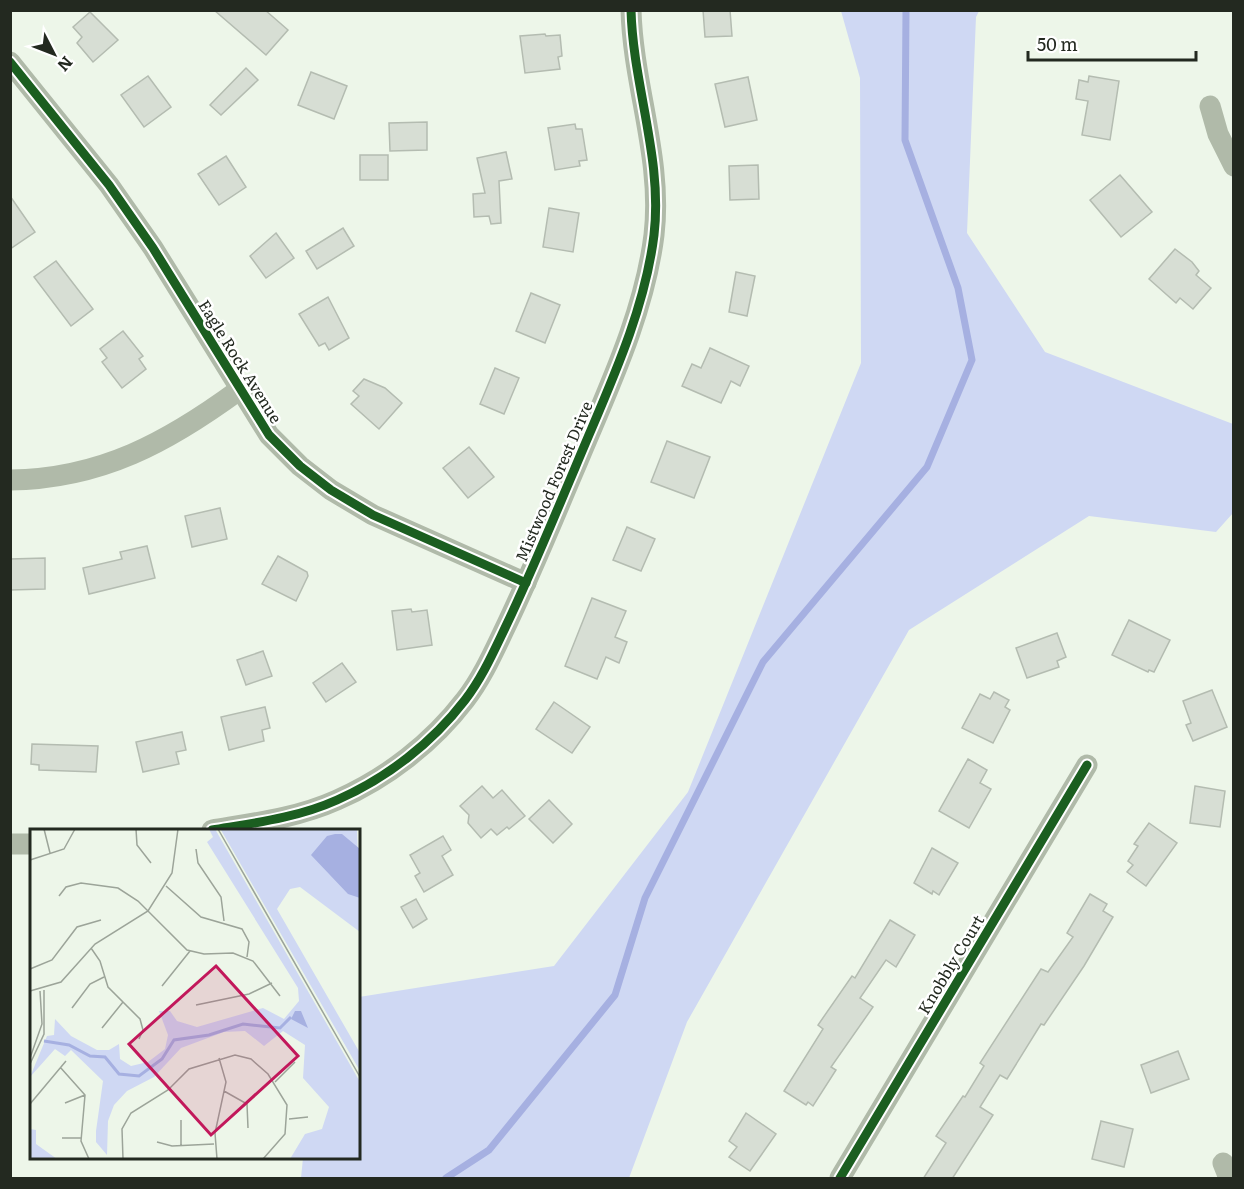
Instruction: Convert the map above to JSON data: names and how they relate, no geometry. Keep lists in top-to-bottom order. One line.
{"streets":{"street":["Eagle Rock Avenue","Mistwood Forest Drive","Knobbly Court"]},"crossings":[["Eagle Rock Avenue","Mistwood Forest Drive"]],"scale_bar":"50 m","north":"bottom right"}
